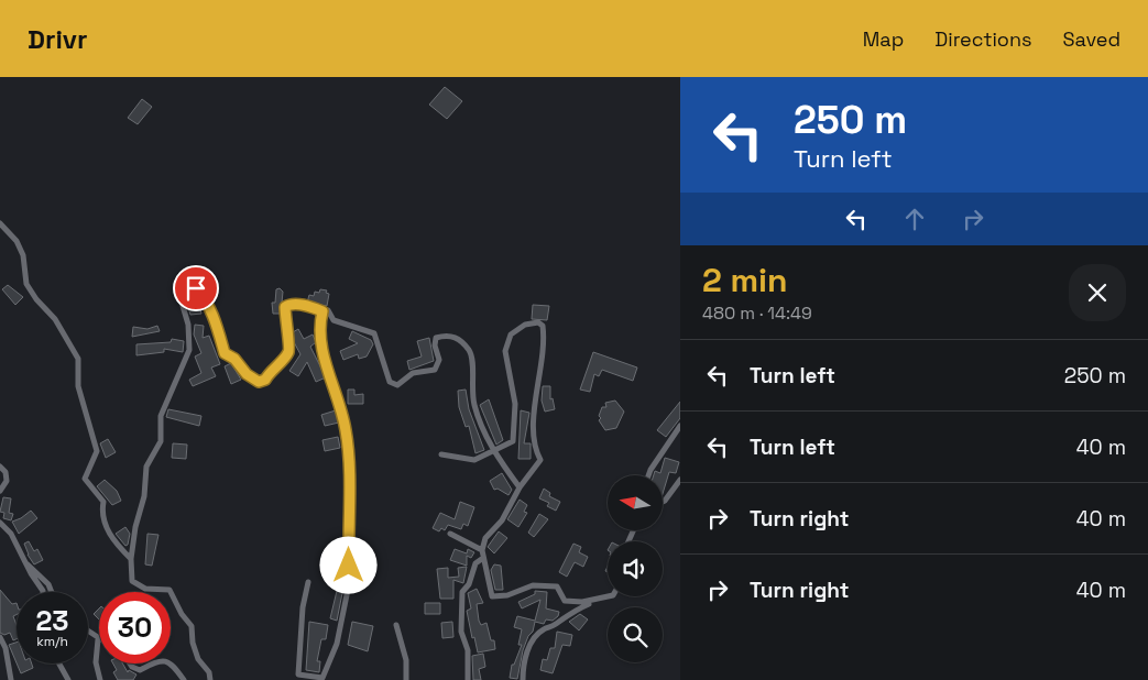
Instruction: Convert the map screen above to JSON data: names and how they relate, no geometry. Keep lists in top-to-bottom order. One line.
{"north":"left","page":{"header":"Drivr","nav":["Map","Directions","Saved"],"turn":["250 m","Turn left"],"heading":["2 min","480 m · 14:49"],"list":[{"name":"Turn left","value":"250 m"},{"name":"Turn left","value":"40 m"},{"name":"Turn right","value":"40 m"},{"name":"Turn right","value":"40 m"}],"speed":"23 km/h","limit":"30"}}
